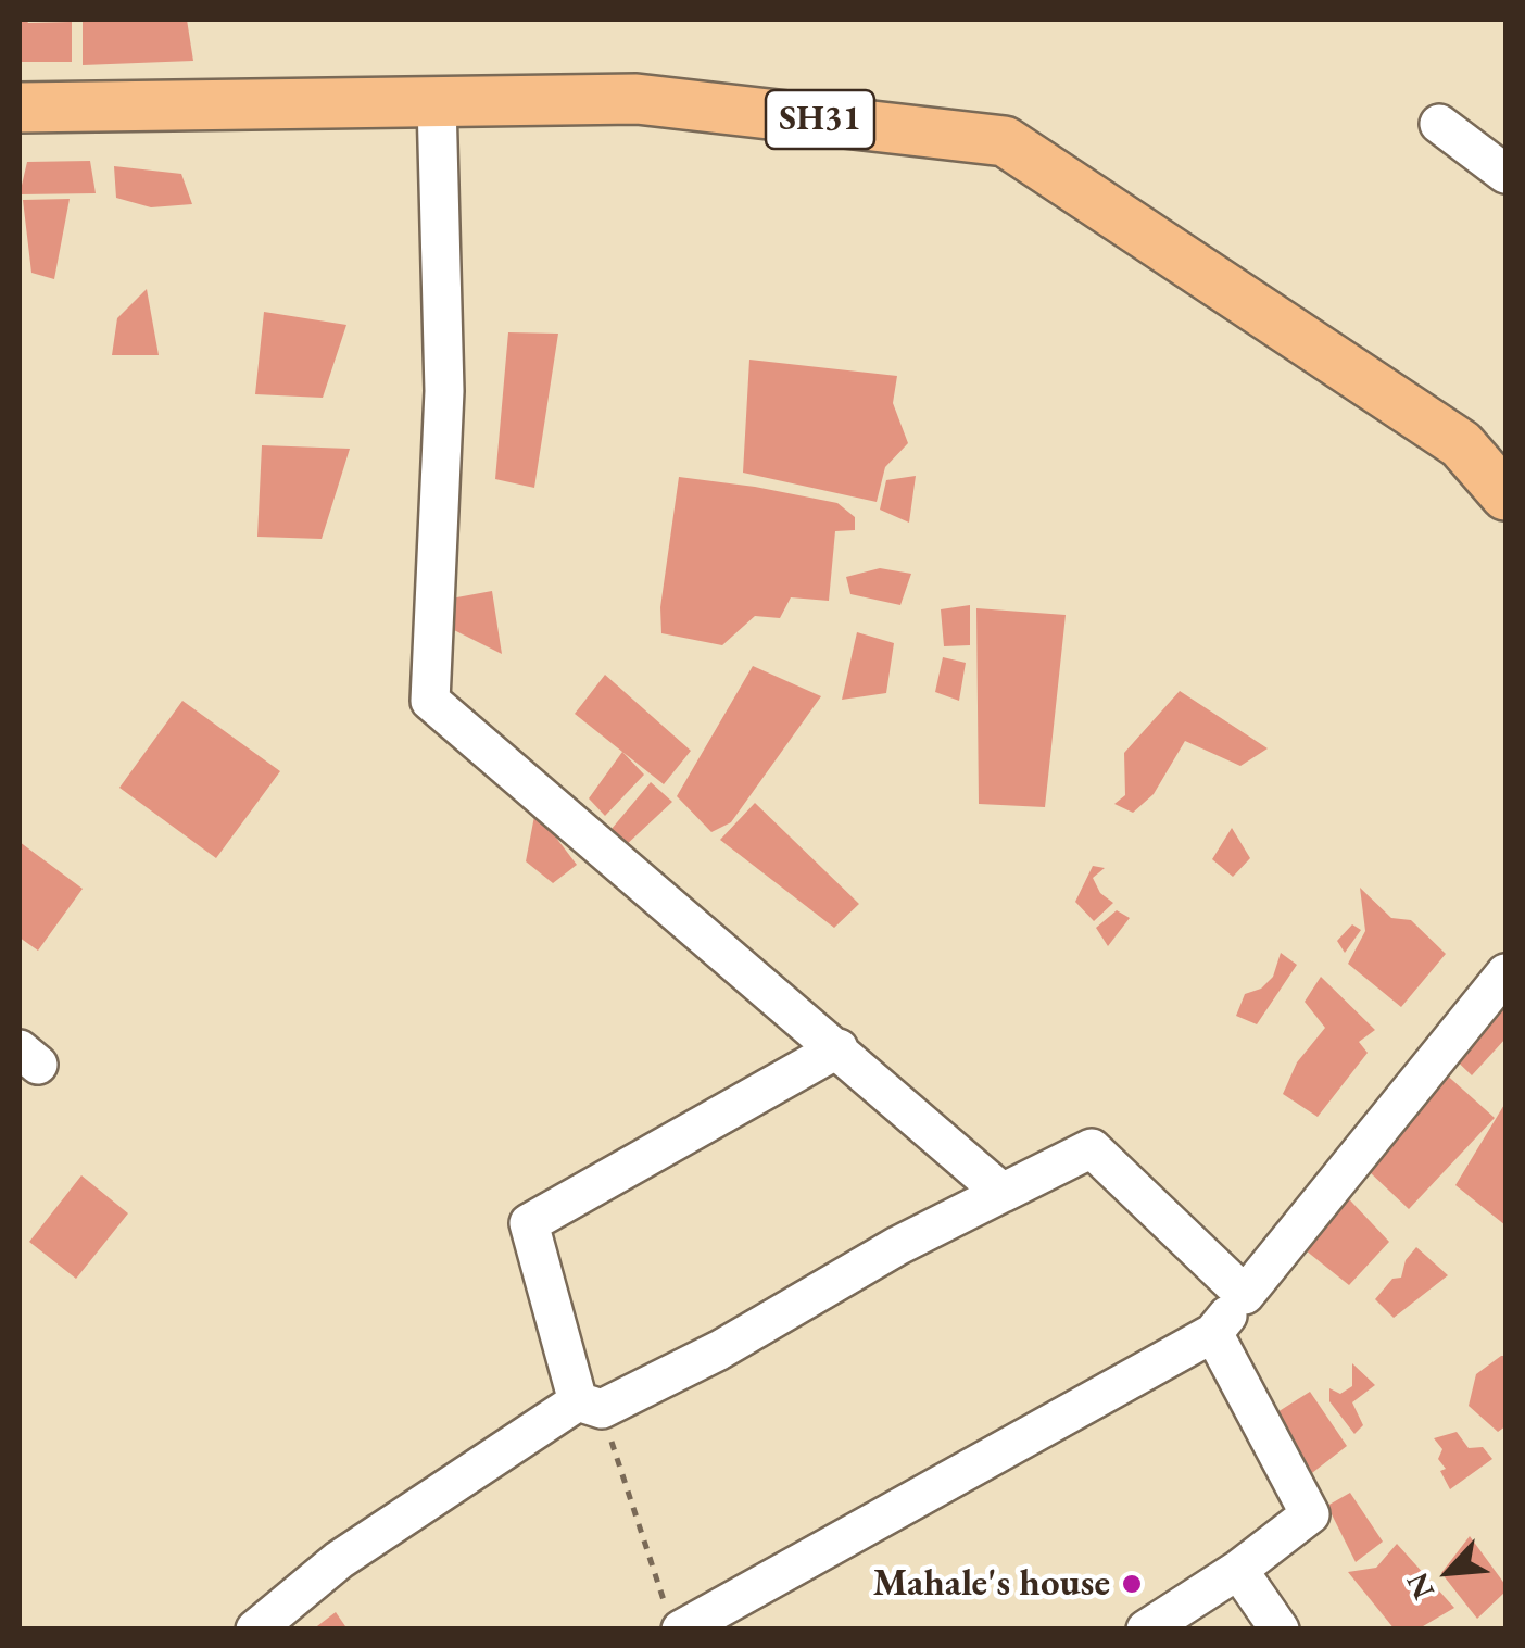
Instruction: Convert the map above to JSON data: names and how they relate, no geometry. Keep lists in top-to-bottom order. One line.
{"streets":{"main road":["SH31"]},"places":["Mahale's house"],"north":"bottom left"}
